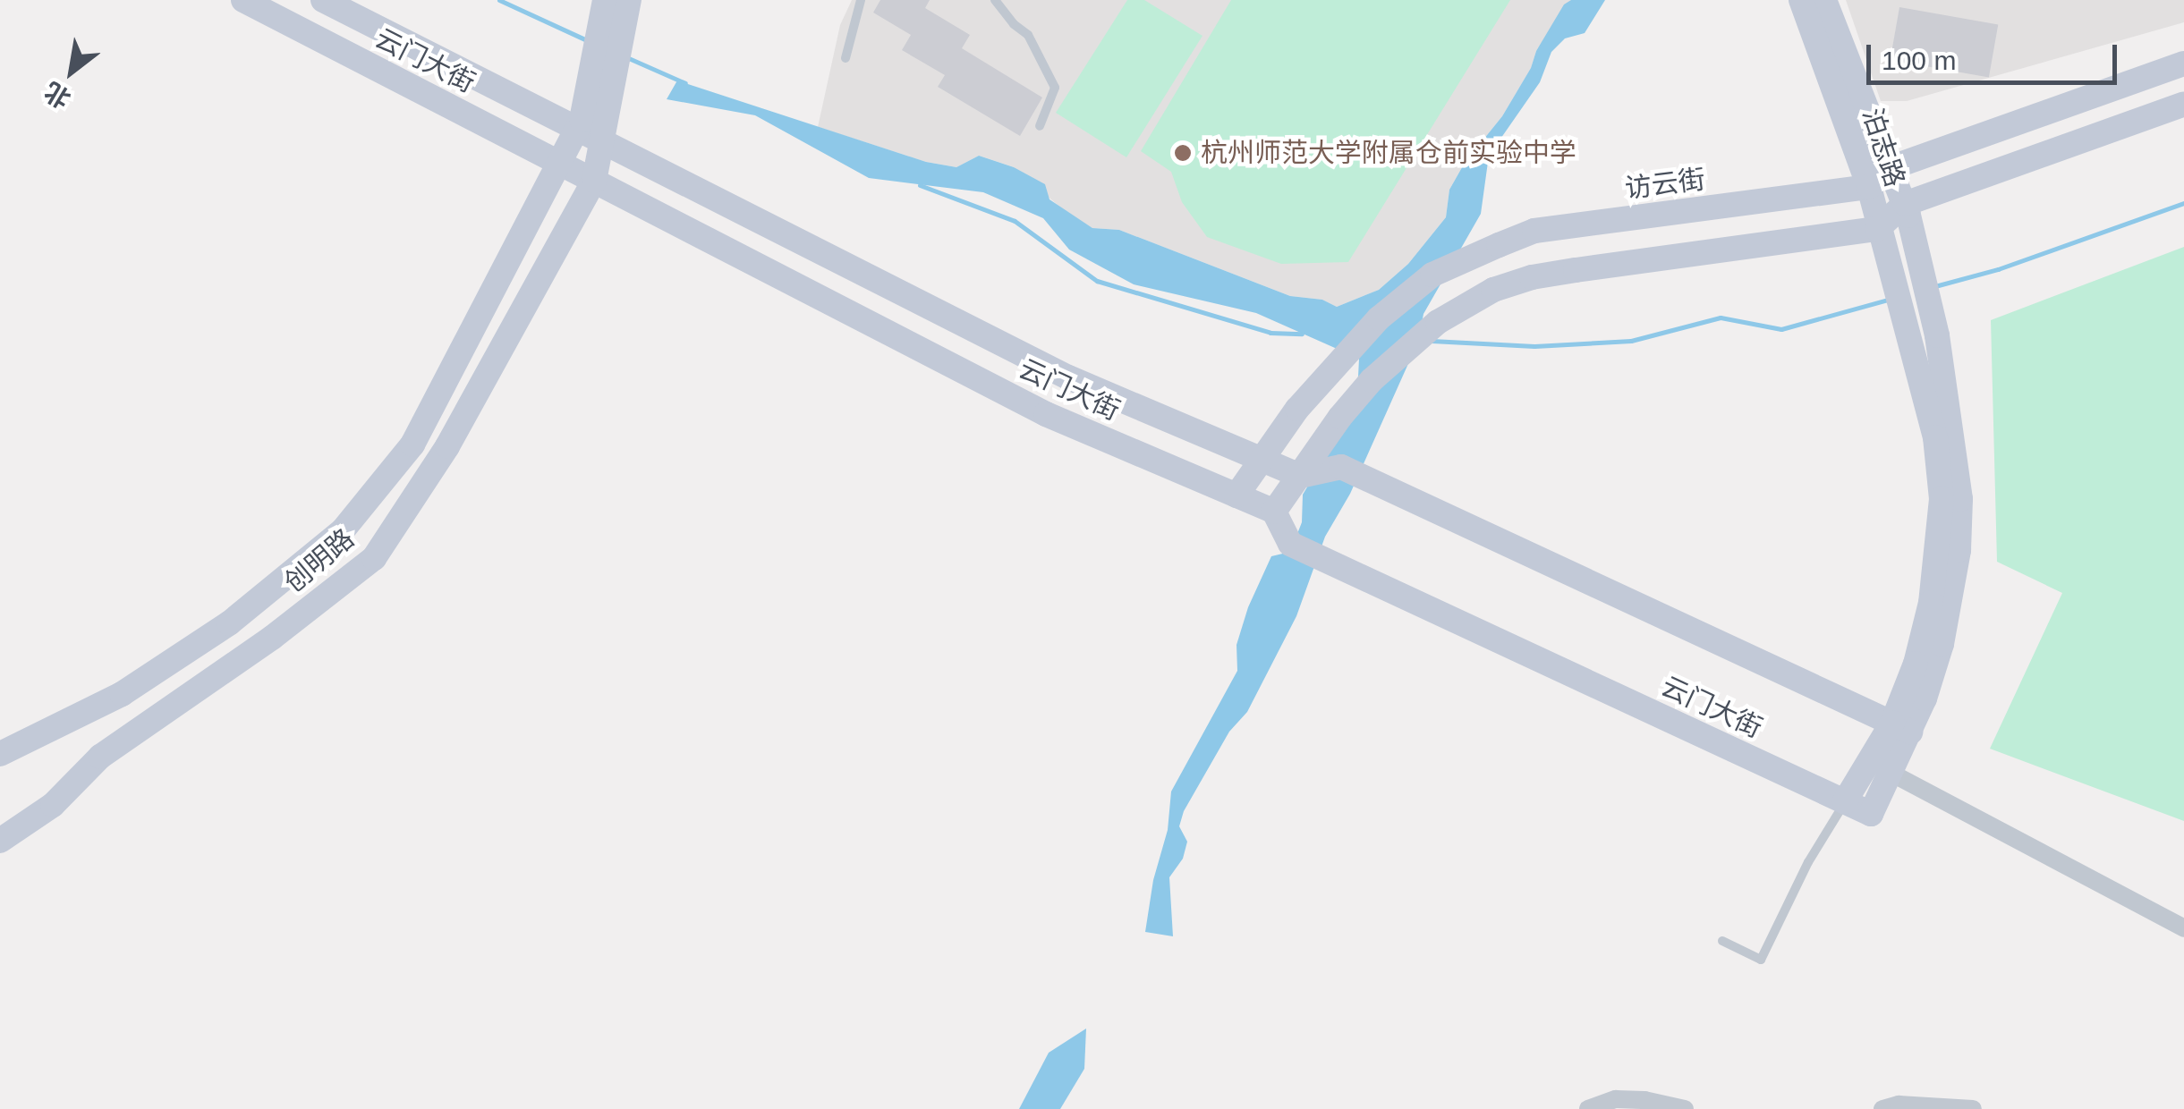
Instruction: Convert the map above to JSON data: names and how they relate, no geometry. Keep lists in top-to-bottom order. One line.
{"streets":{"main road":["云门大街","泊志路","访云街","创明路"]},"crossings":[["云门大街","访云街"],["云门大街","创明路"],["泊志路","访云街"]],"places":["杭州师范大学附属仓前实验中学"],"scale_bar":"100 m","north":"bottom left"}
